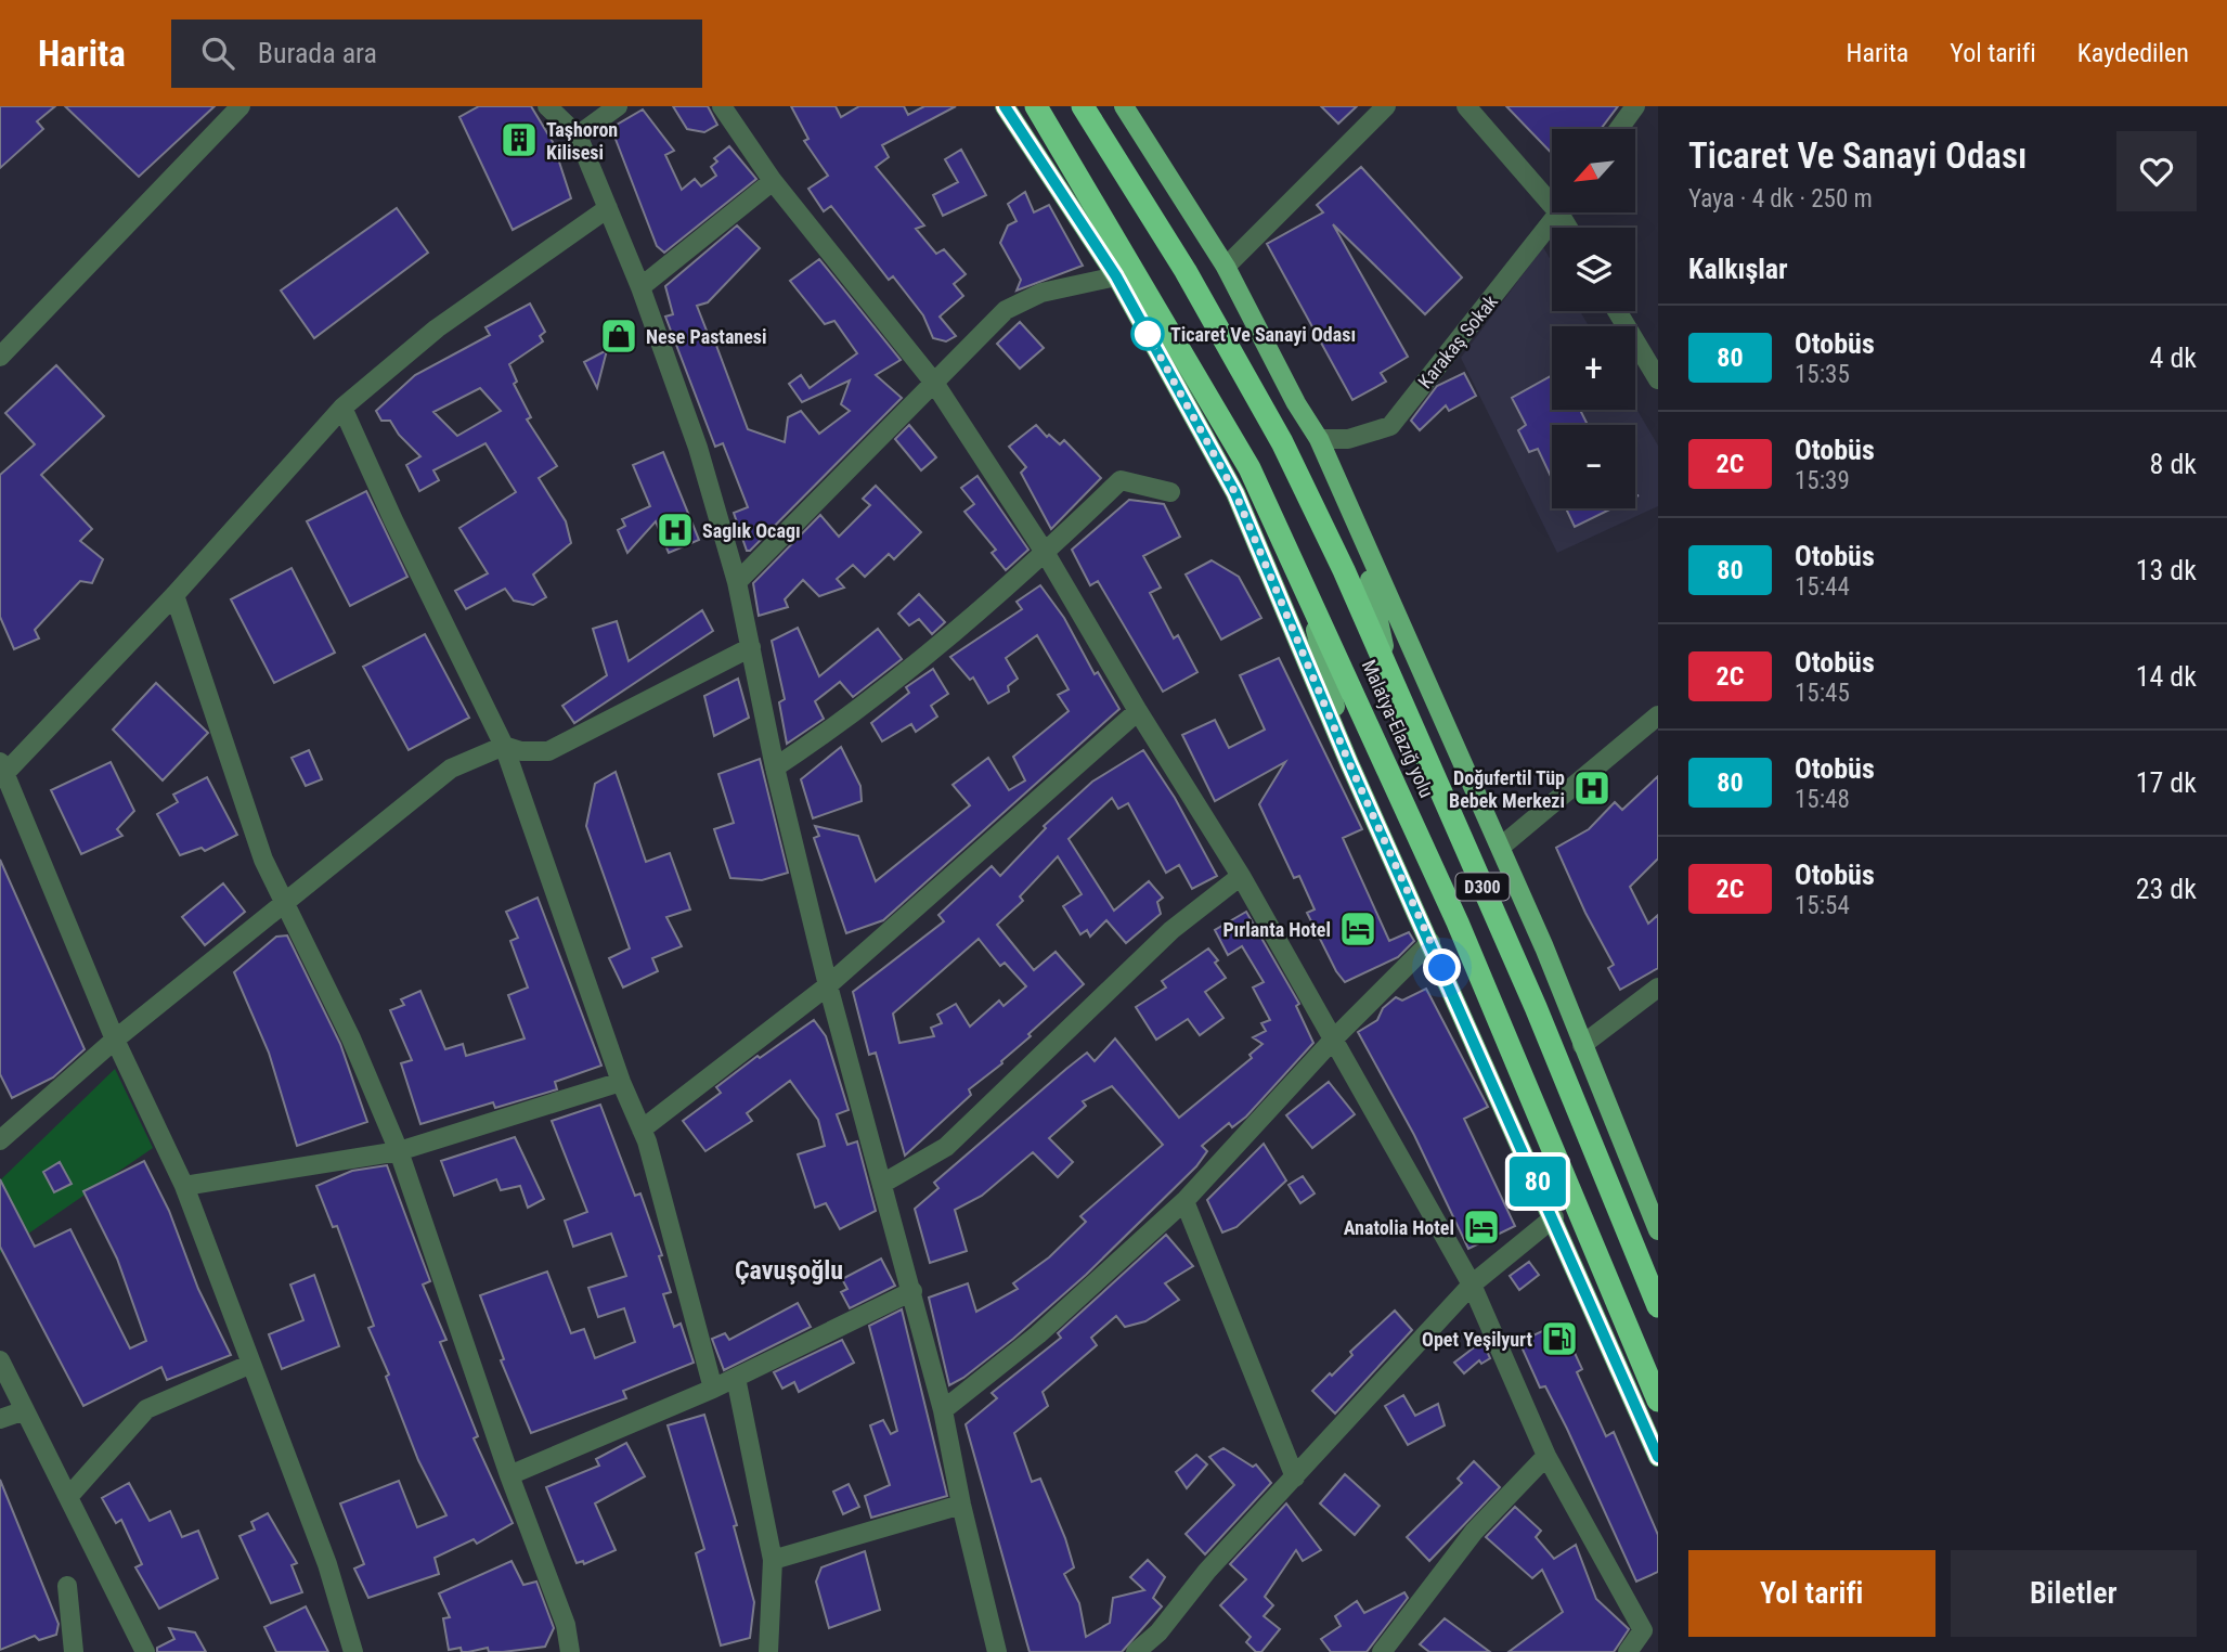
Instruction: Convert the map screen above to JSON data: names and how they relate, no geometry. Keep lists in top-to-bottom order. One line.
{"streets":{"highway":["Malatya-Elazığ yolu","D300"],"street":["Karakaş Sokak"]},"districts":["Çavuşoğlu"],"places":{"building":["Taşhoron Kilisesi"],"other":["Ticaret Ve Sanayi Odası"],"shop":["Nese Pastanesi"],"hospital":["Saglık Ocagı","Doğufertil Tüp Bebek Merkezi"],"hotel":["Pırlanta Hotel","Anatolia Hotel"],"fuel station":["Opet Yeşilyurt"]},"lines":["bus line 80"],"north":"bottom left","page":{"header":"Harita","search":"Burada ara","nav":["Harita","Yol tarifi","Kaydedilen"],"on_map":"80","heading":[["Ticaret Ve Sanayi Odası","Yaya · 4 dk · 250 m"],"Kalkışlar"],"map_buttons":["+","−"],"list":[{"mark":"80","name":"Otobüs","note":"15:35","value":"4 dk"},{"mark":"2C","name":"Otobüs","note":"15:39","value":"8 dk"},{"mark":"80","name":"Otobüs","note":"15:44","value":"13 dk"},{"mark":"2C","name":"Otobüs","note":"15:45","value":"14 dk"},{"mark":"80","name":"Otobüs","note":"15:48","value":"17 dk"},{"mark":"2C","name":"Otobüs","note":"15:54","value":"23 dk"}],"buttons":["Yol tarifi","Biletler"]}}
